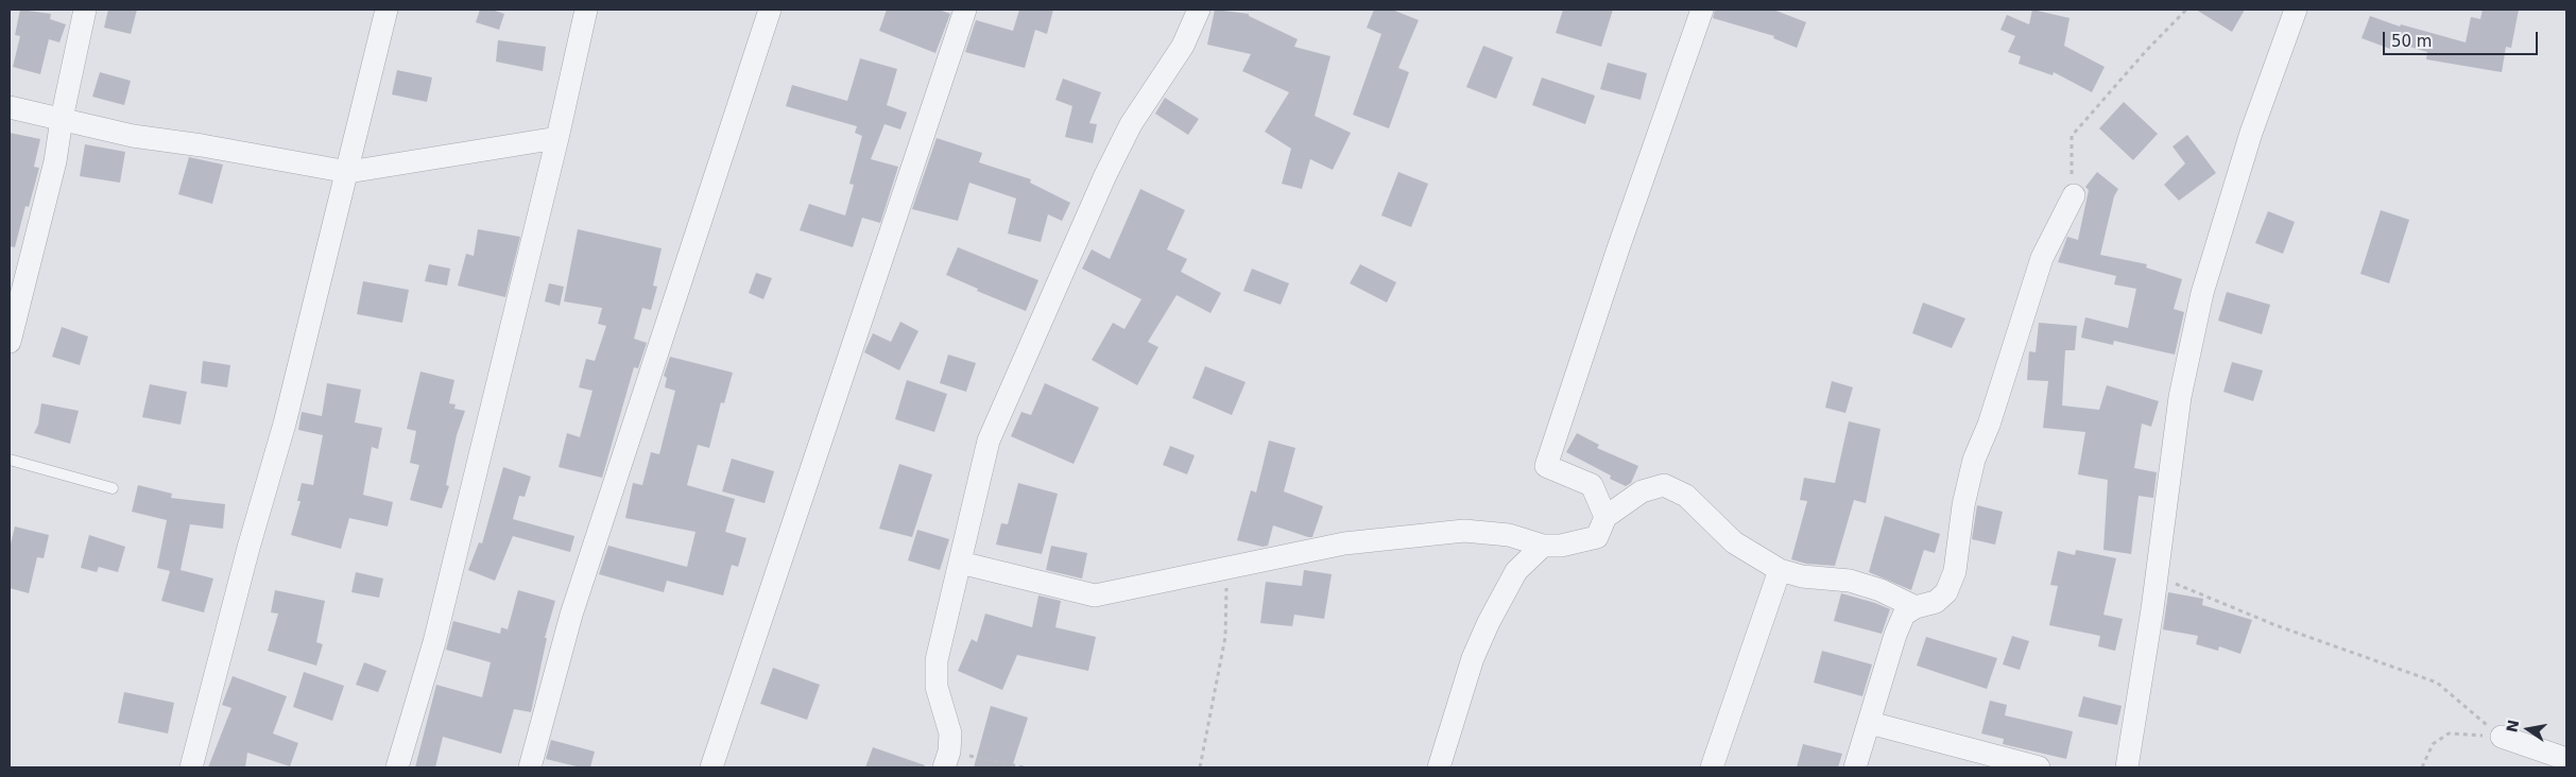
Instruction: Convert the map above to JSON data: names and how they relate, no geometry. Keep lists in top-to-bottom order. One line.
{"scale_bar":"50 m","north":"left"}
